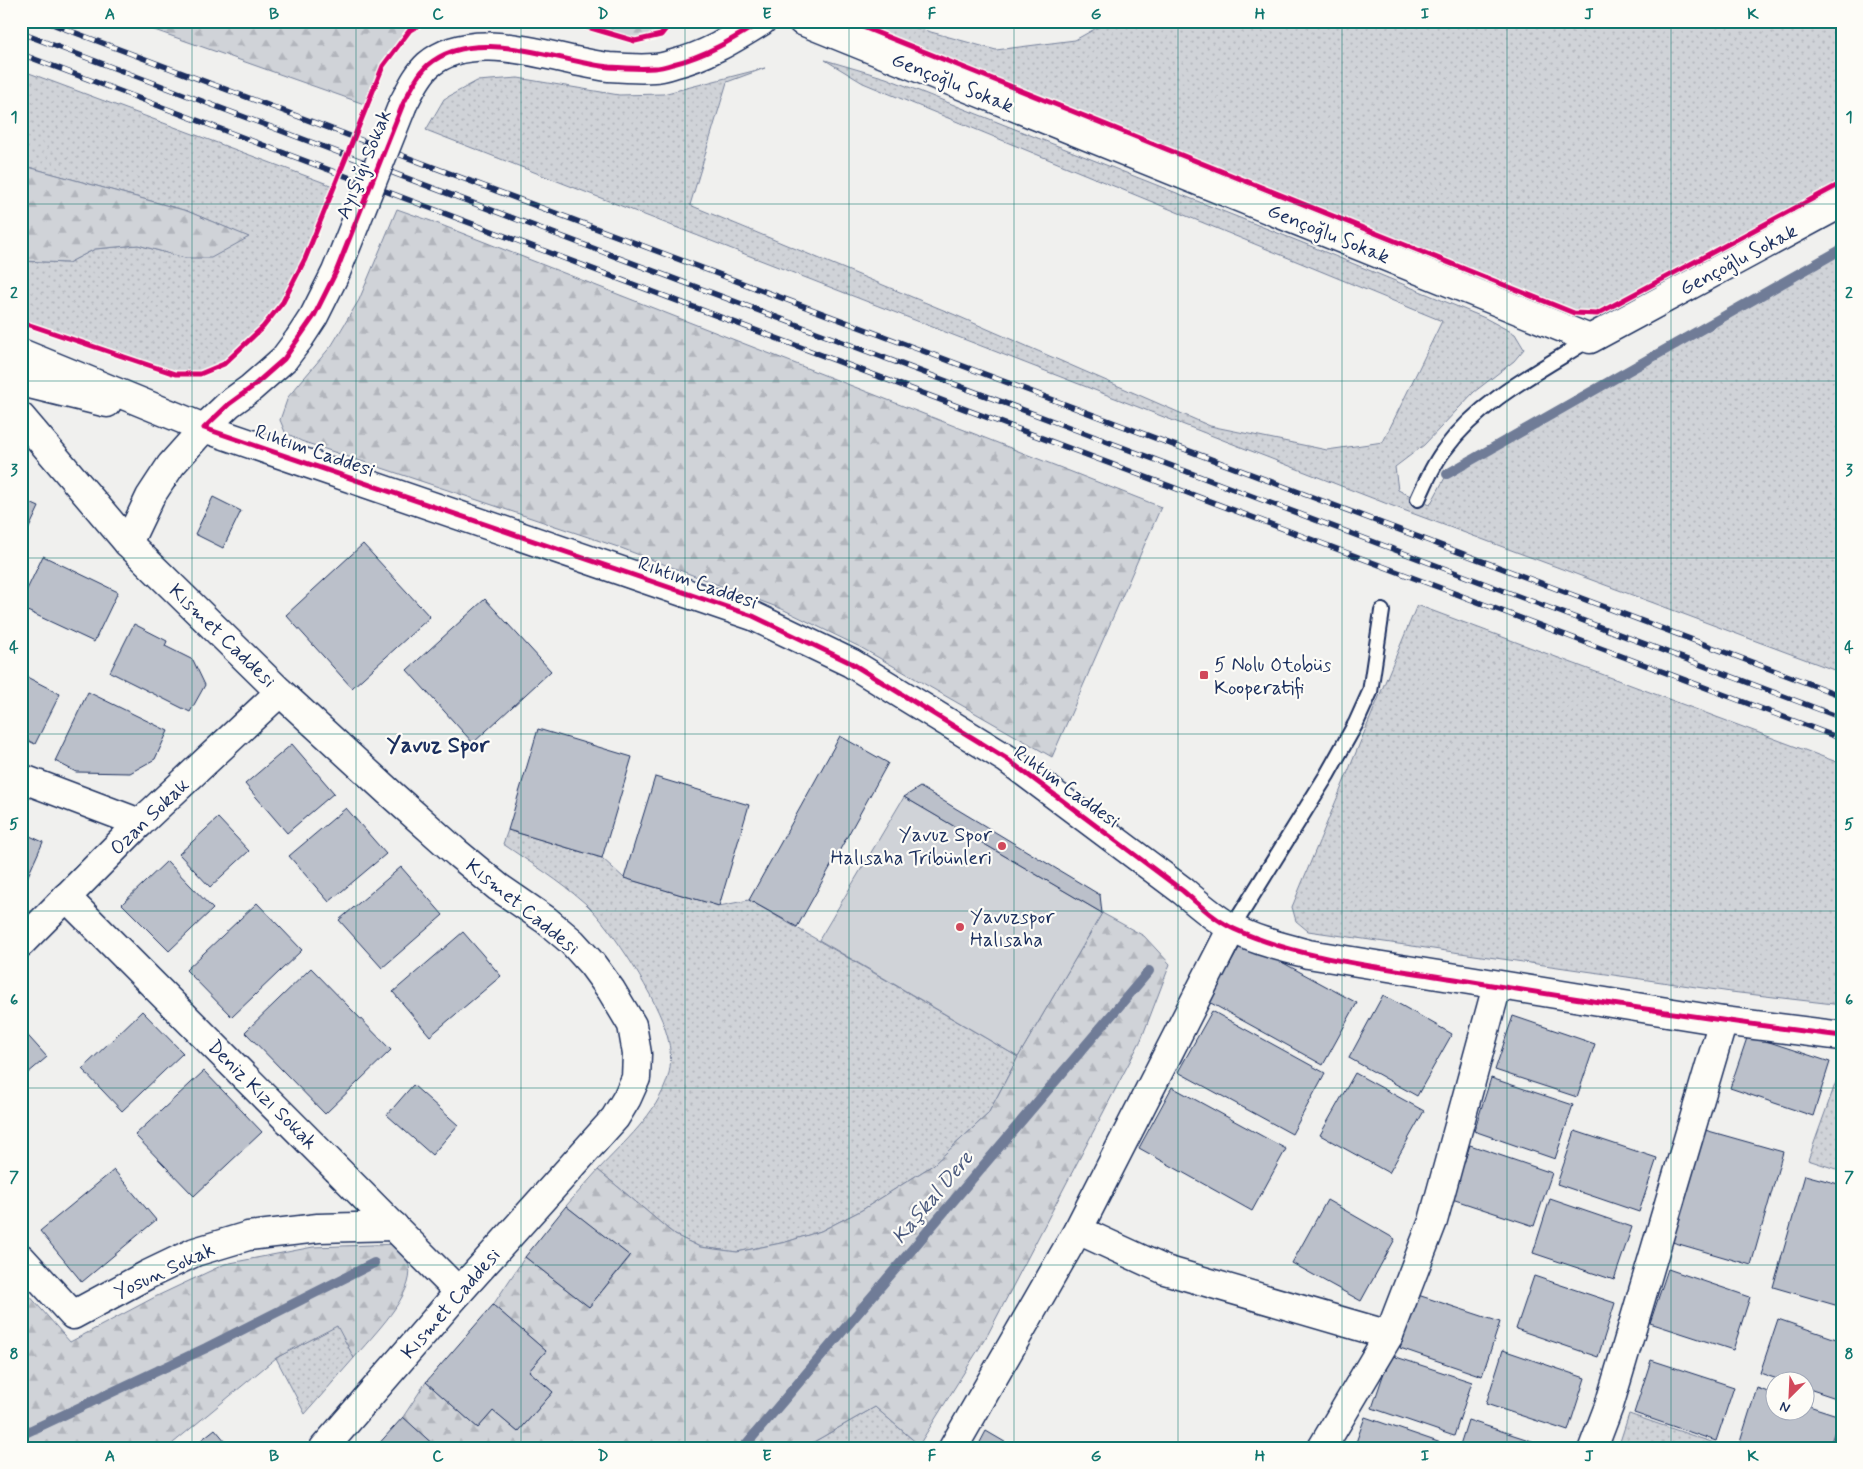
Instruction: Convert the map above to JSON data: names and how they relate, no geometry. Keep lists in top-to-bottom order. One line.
{"streets":{"street":["Gençoğlu Sokak","Ayışığı Sokak","Rıhtım Caddesi","Kısmet Caddesi","Ozan Sokak","Deniz Kızı Sokak","Yosun Sokak"]},"crossings":[["Ayışığı Sokak","Rıhtım Caddesi"],["Ayışığı Sokak","Kısmet Caddesi"],["Kısmet Caddesi","Ozan Sokak"],["Kısmet Caddesi","Deniz Kızı Sokak"],["Ozan Sokak","Deniz Kızı Sokak"],["Deniz Kızı Sokak","Yosun Sokak"]],"districts":["Yavuz Spor"],"water":["Kaşkal Dere"],"places":{"transit":["5 Nolu Otobüs Kooperatifi"],"other":["Yavuz Spor Halısaha Tribünleri","Yavuzspor Halısaha"]},"north":"bottom left","grid":{"columns":["A","B","C","D","E","F","G","H","I","J","K"],"rows":["1","2","3","4","5","6","7","8"]}}
